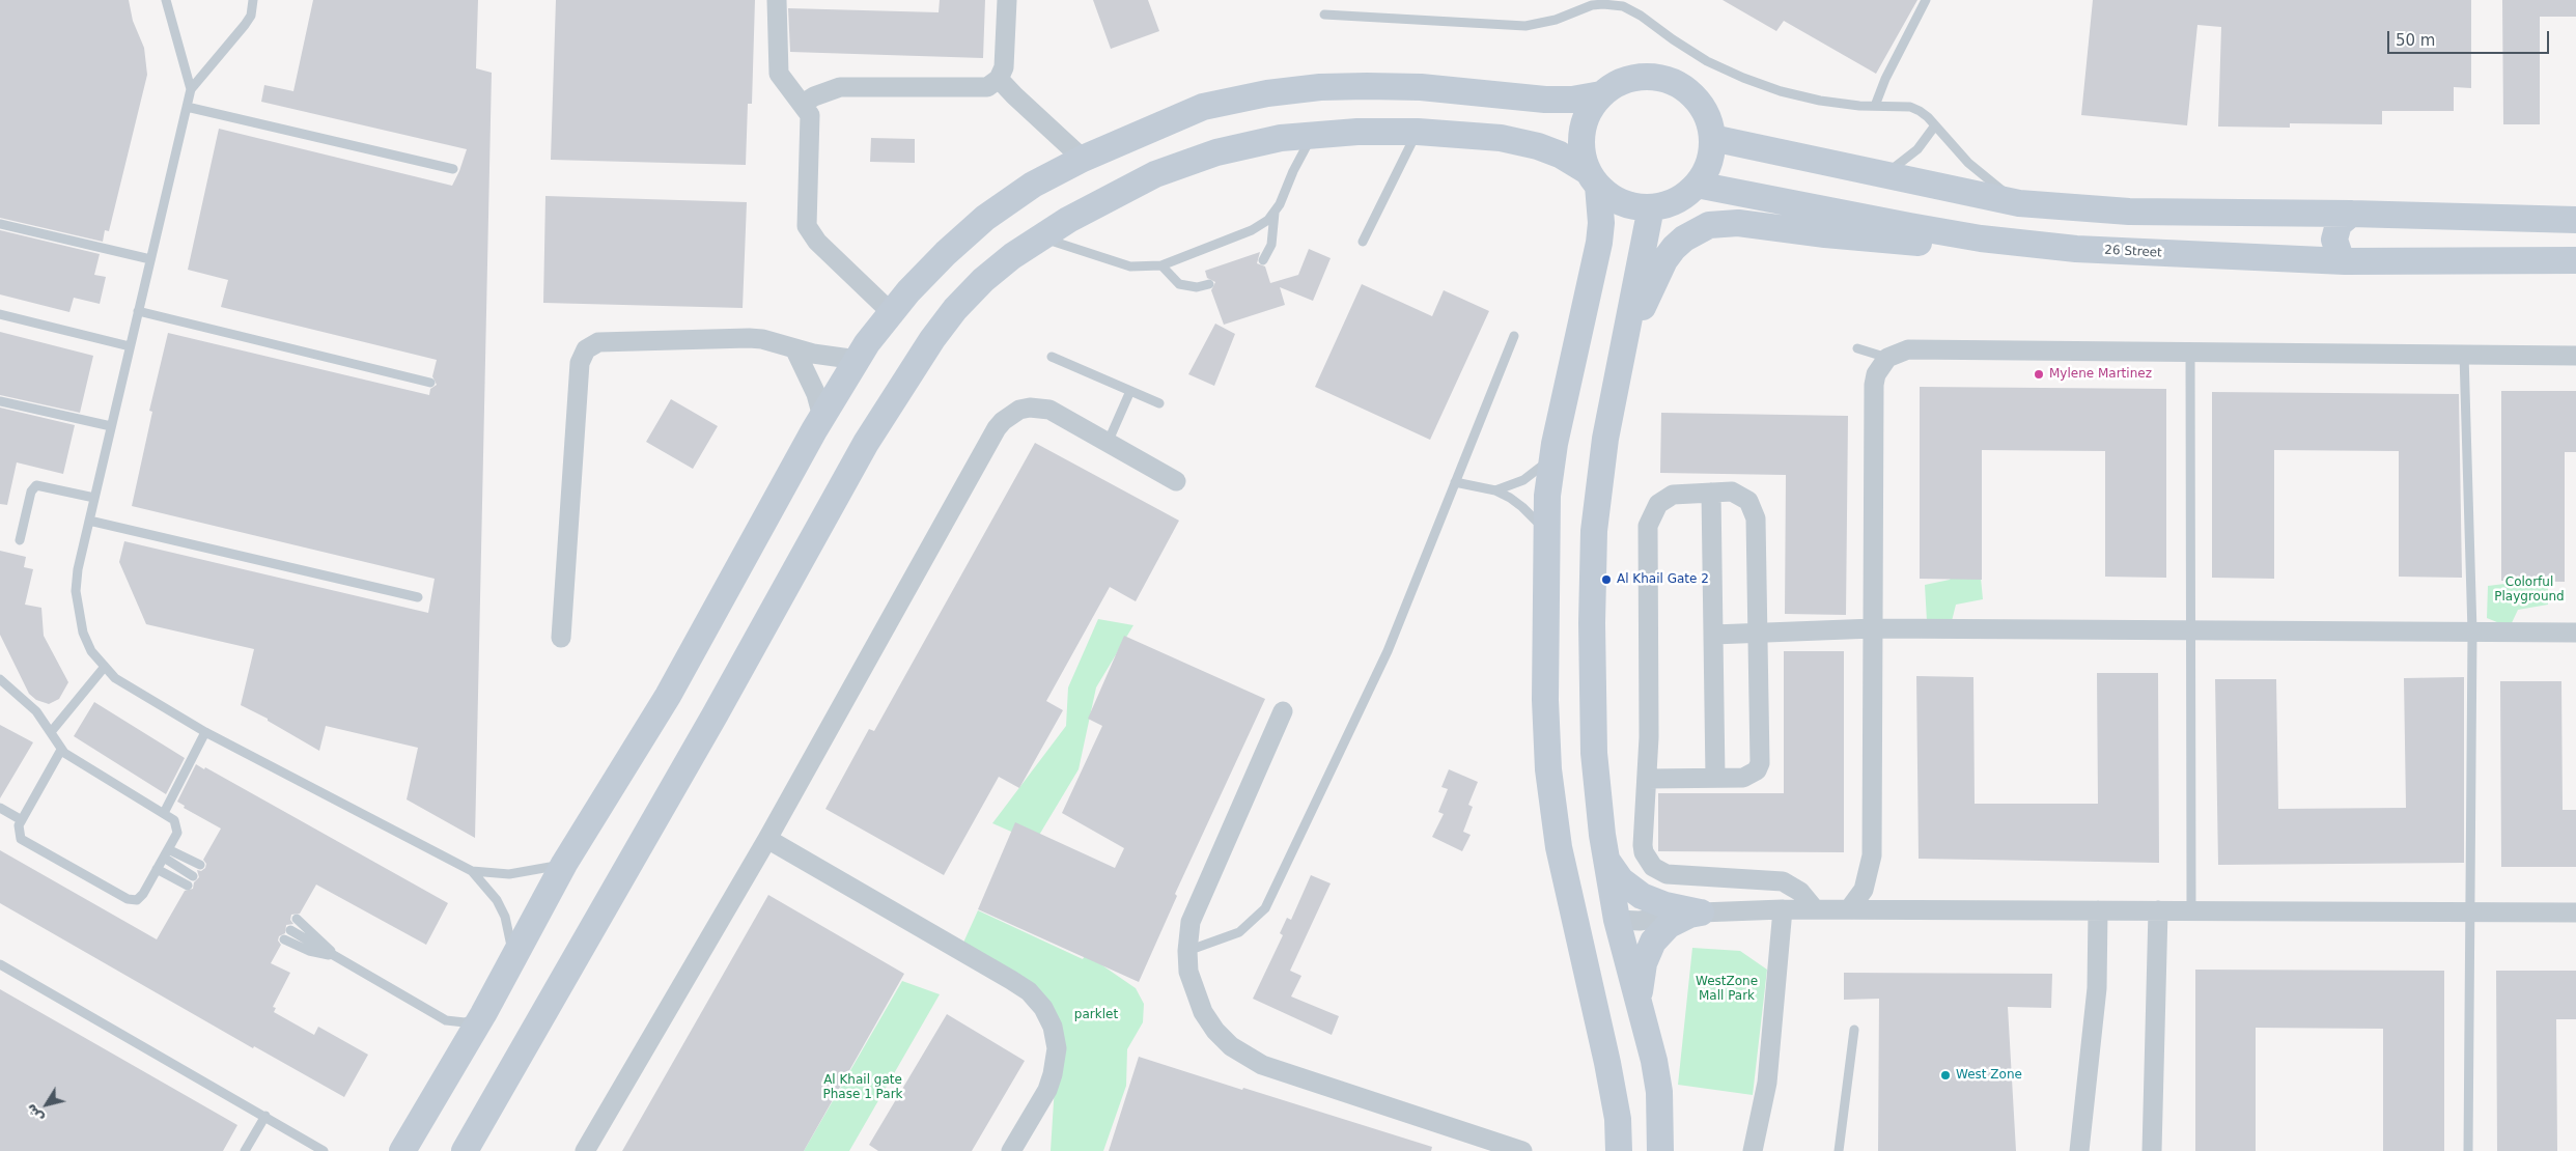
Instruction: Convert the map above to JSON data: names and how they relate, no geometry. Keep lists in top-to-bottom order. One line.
{"streets":{"street":["26 Street"]},"parks":["Colorful Playground","WestZone Mall Park","parklet","Al Khail gate Phase 1 Park"],"places":["Mylene Martinez","Al Khail Gate 2","West Zone"],"scale_bar":"50 m","north":"bottom left"}
